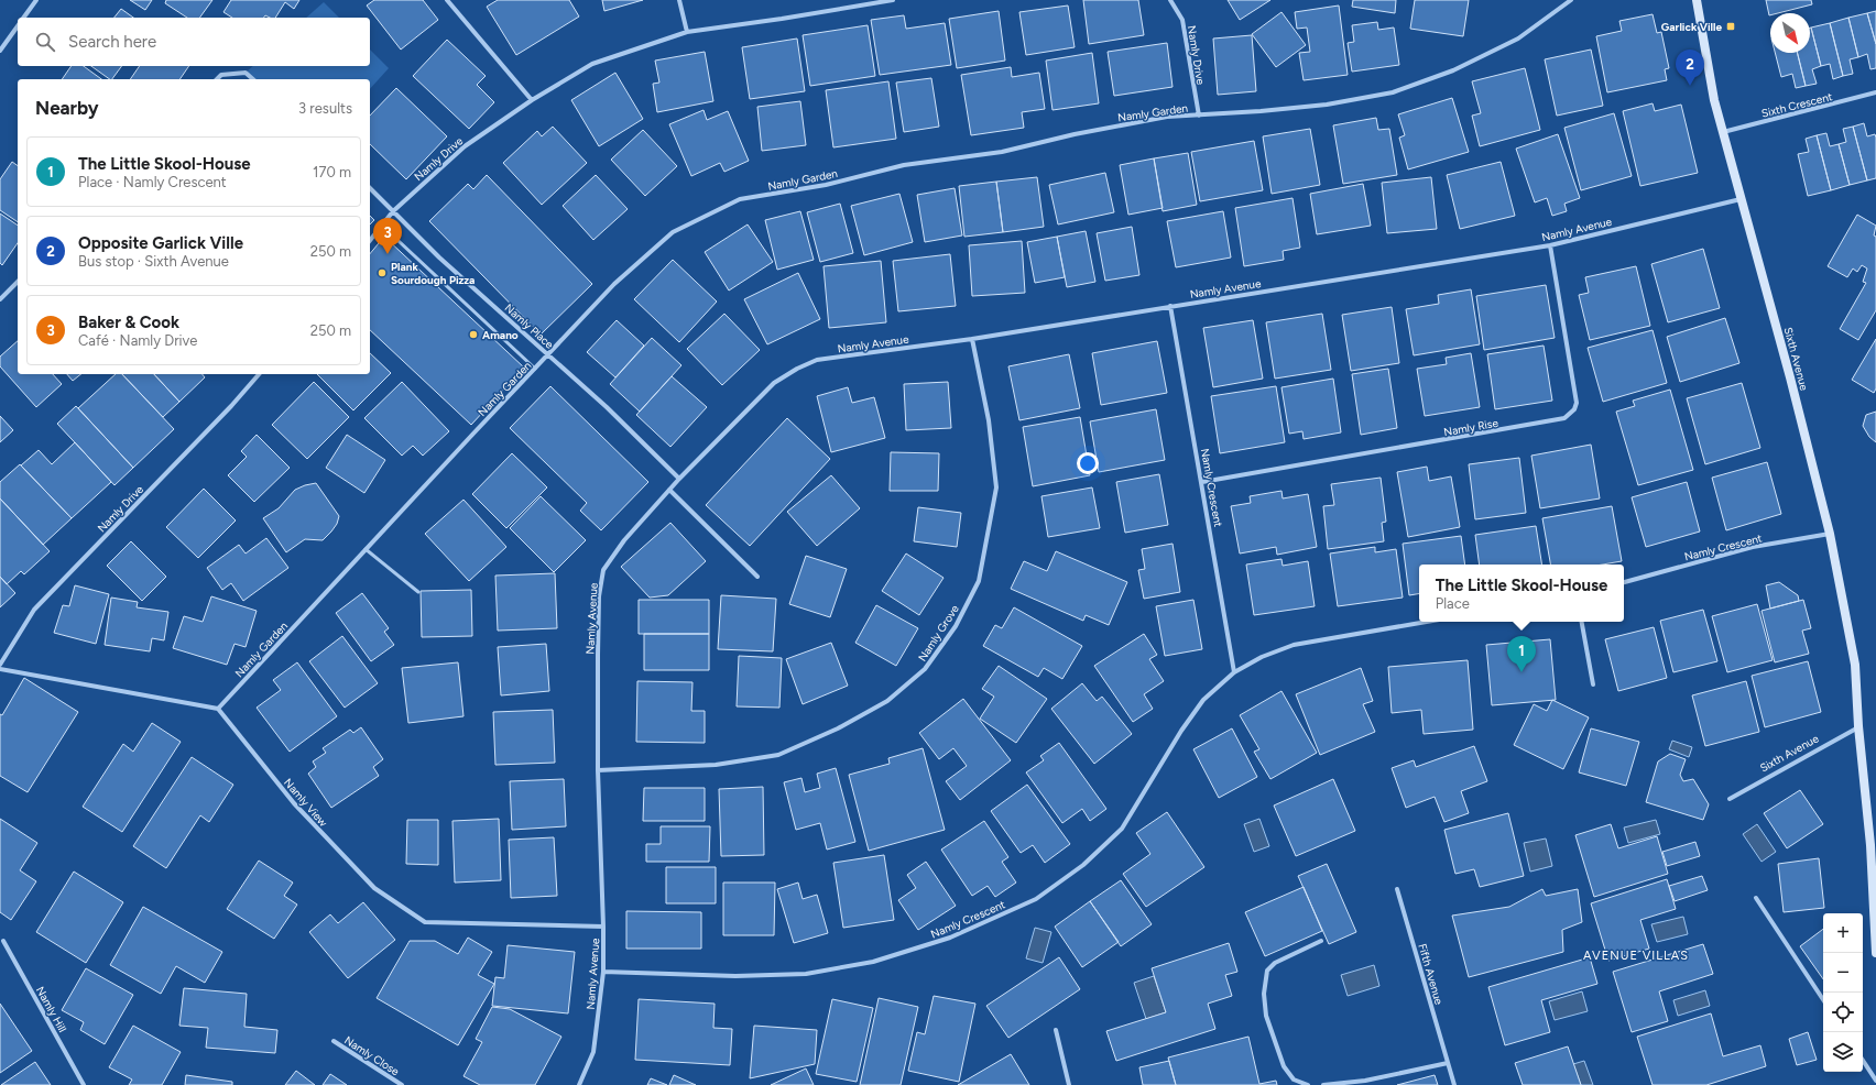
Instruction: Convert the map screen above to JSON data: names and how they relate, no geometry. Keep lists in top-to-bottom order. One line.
{"streets":{"main road":["Sixth Avenue"],"street":["Namly Drive","Sixth Crescent","Namly Garden","Namly Avenue","Namly Place","Namly Rise","Namly Crescent","Namly Grove","Namly View","Fifth Avenue","Namly Hill","Namly Close"]},"crossings":[["Namly Drive","Namly Garden"],["Namly Drive","Namly Place"],["Sixth Crescent","Sixth Avenue"],["Namly Garden","Namly Place"],["Namly Garden","Namly View"],["Namly Avenue","Namly Place"],["Namly Avenue","Sixth Avenue"],["Namly Avenue","Namly Rise"],["Namly Avenue","Namly Crescent"],["Namly Avenue","Namly Grove"],["Namly Avenue","Namly View"],["Sixth Avenue","Namly Crescent"],["Namly Rise","Namly Crescent"]],"districts":["AVENUE VILLAS"],"places":{"transit":["Garlick Ville"],"other":["Plank Sourdough Pizza","Amano"]},"north":"bottom right","page":{"search":"Search here","pins":["2","3","1"],"heading":["Nearby","3 results"],"list":[{"mark":"1","name":"The Little Skool-House","note":"Place · Namly Crescent","value":"170 m"},{"mark":"2","name":"Opposite Garlick Ville","note":"Bus stop · Sixth Avenue","value":"250 m"},{"mark":"3","name":"Baker & Cook","note":"Café · Namly Drive","value":"250 m"}],"popup":["The Little Skool-House","Place"],"map_buttons":["+","−"]}}
